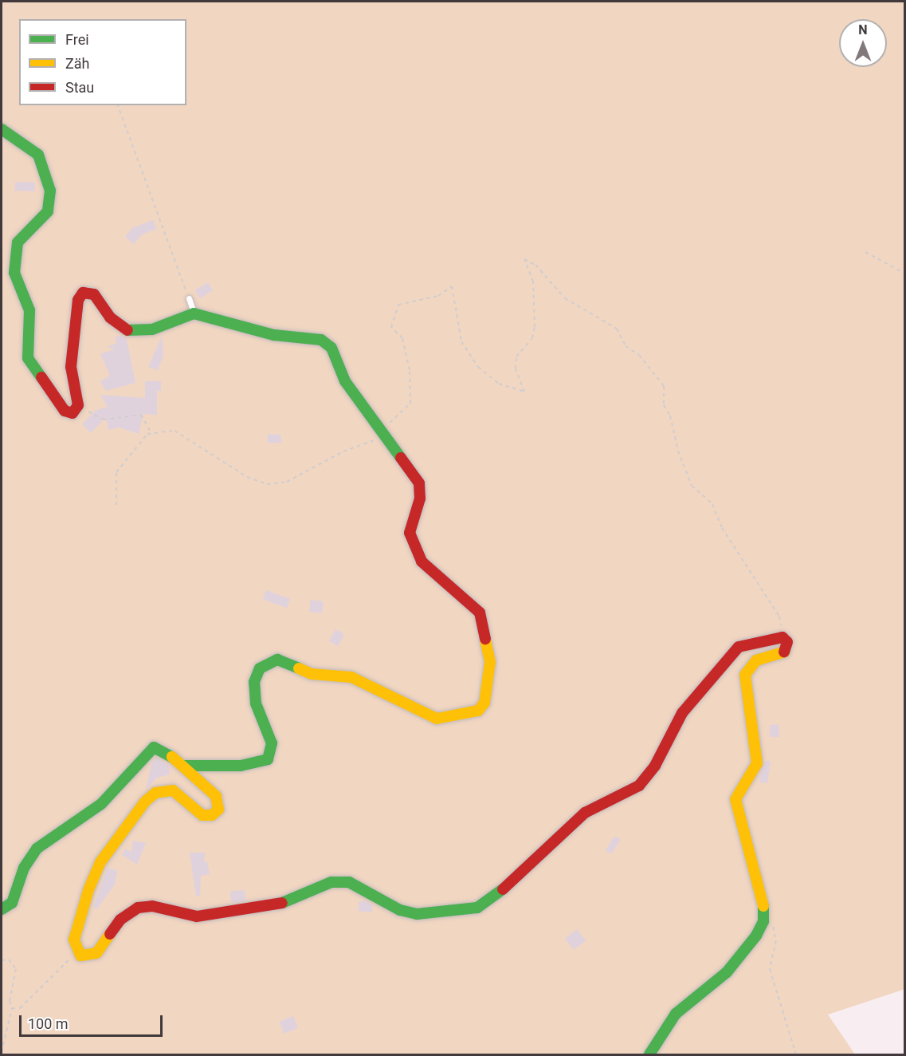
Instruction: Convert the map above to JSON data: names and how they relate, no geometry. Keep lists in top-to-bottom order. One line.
{"legend":["Frei","Zäh","Stau"],"scale_bar":"100 m","north":"top"}
